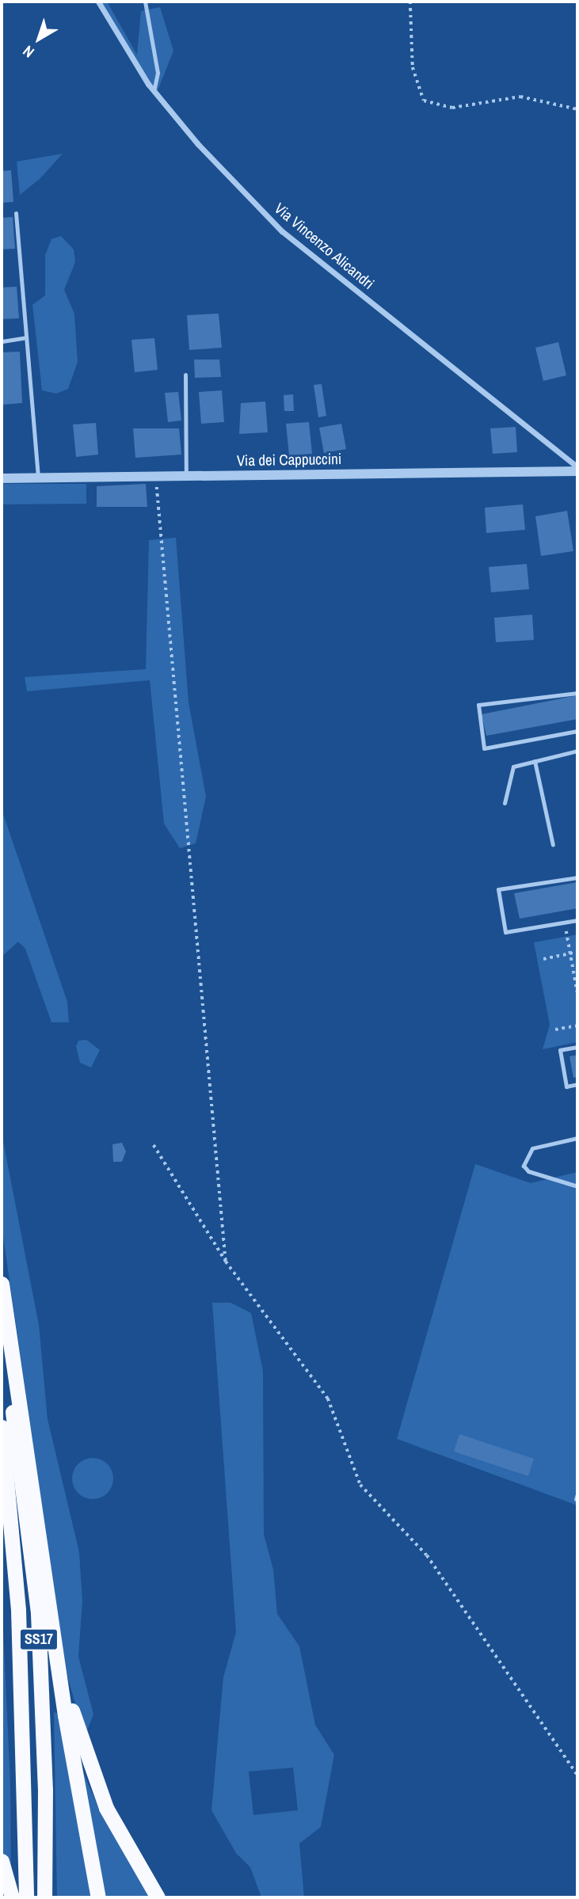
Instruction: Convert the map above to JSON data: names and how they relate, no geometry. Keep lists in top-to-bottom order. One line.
{"streets":{"highway":["SS17"],"street":["Via Vincenzo Alicandri","Via dei Cappuccini"]},"crossings":[["Via Vincenzo Alicandri","Via dei Cappuccini"]],"north":"bottom left"}
